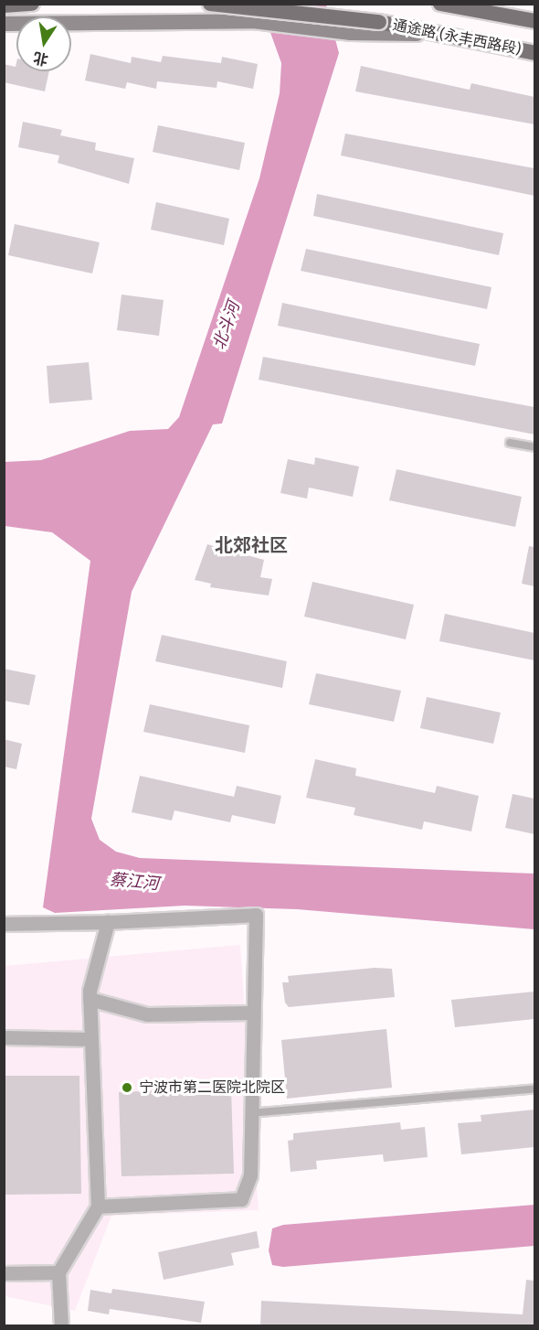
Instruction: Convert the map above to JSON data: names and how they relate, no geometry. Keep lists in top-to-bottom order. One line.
{"streets":{"main road":["通途路 (永丰西路段)"]},"districts":["北郊社区"],"water":["北斗河","蔡江河"],"places":["宁波市第二医院北院区"],"north":"bottom"}
